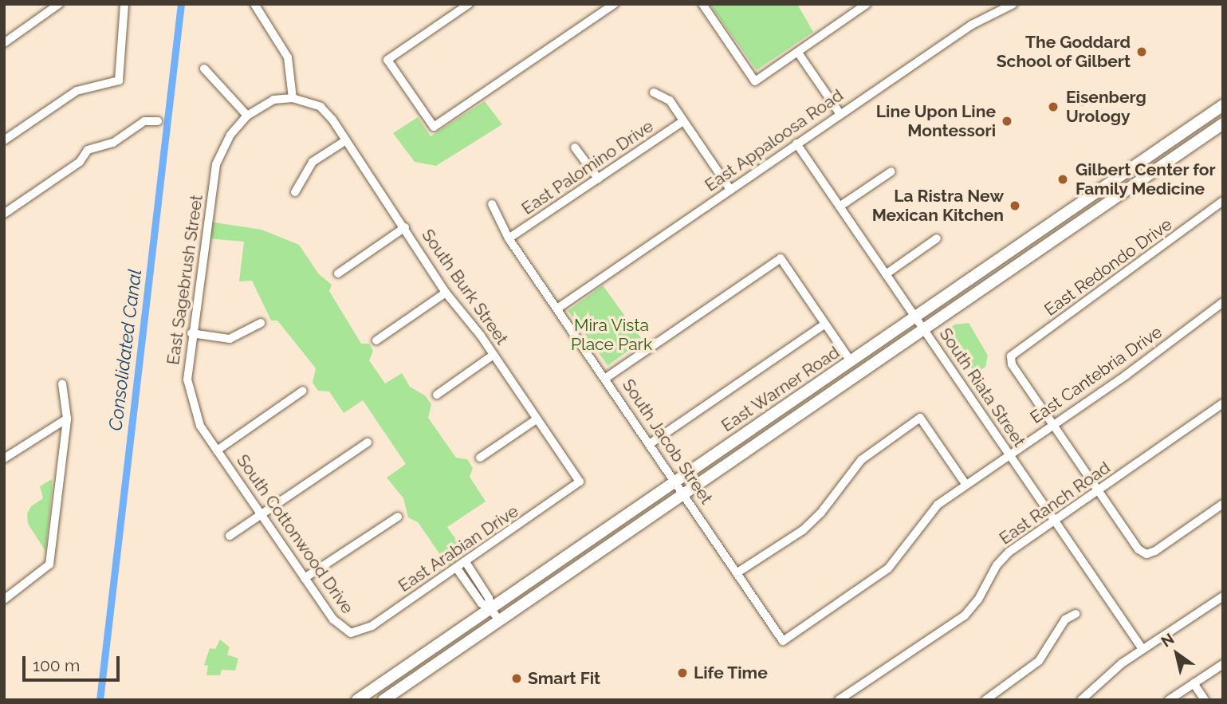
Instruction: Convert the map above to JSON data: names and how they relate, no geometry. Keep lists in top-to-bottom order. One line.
{"streets":{"main road":["East Warner Road"],"street":["East Appaloosa Road","East Palomino Drive","East Redondo Drive","East Sagebrush Street","South Burk Street","East Cantebria Drive","South Riata Street","South Jacob Street","East Ranch Road","South Cottonwood Drive","East Arabian Drive"]},"crossings":[["East Appaloosa Road","South Riata Street"],["East Appaloosa Road","South Jacob Street"],["East Palomino Drive","South Jacob Street"],["East Redondo Drive","East Cantebria Drive"],["East Sagebrush Street","South Cottonwood Drive"],["South Burk Street","East Arabian Drive"],["East Cantebria Drive","South Riata Street"],["East Cantebria Drive","South Jacob Street"],["South Riata Street","East Warner Road"],["South Riata Street","East Ranch Road"],["East Warner Road","South Jacob Street"],["South Cottonwood Drive","East Arabian Drive"]],"water":["Consolidated Canal"],"parks":["Mira Vista Place Park"],"places":["The Goddard School of Gilbert","Eisenberg Urology","Line Upon Line Montessori","Gilbert Center for Family Medicine","La Ristra New Mexican Kitchen","Life Time","Smart Fit"],"scale_bar":"100 m","north":"top left"}
